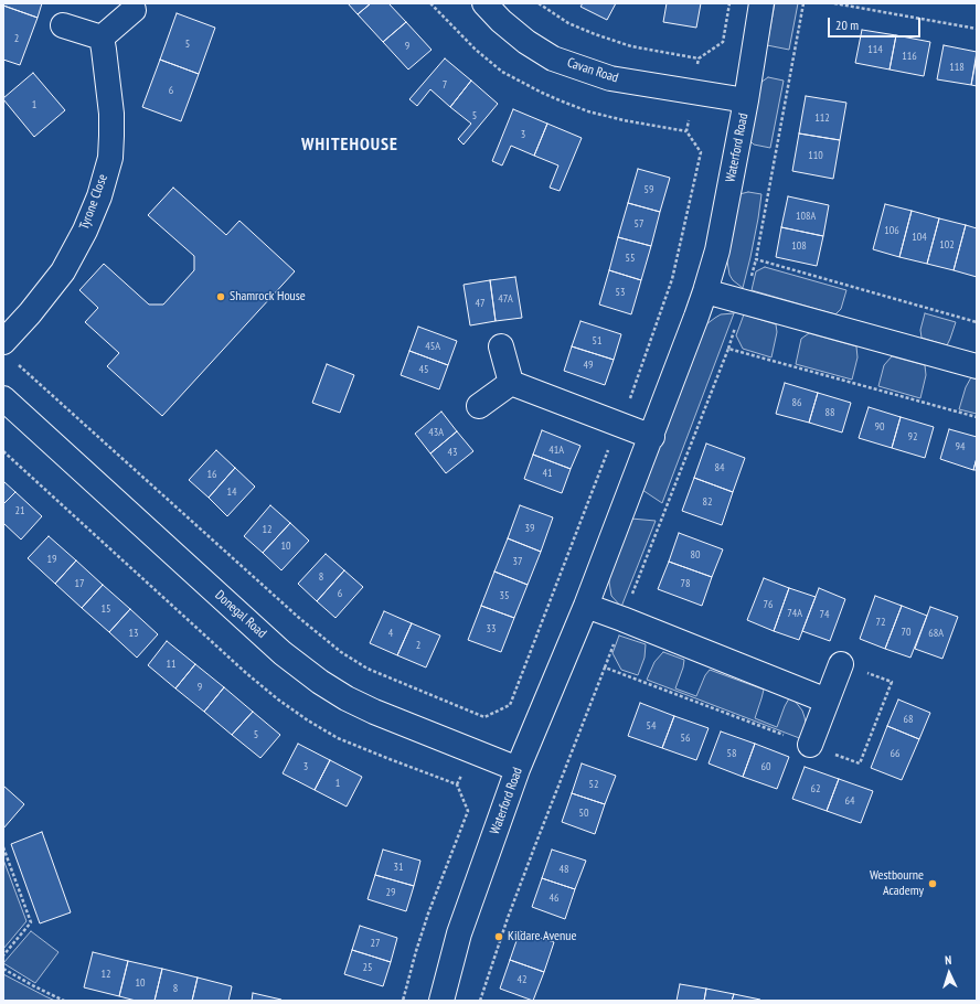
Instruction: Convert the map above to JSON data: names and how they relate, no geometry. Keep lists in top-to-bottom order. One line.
{"streets":{"street":["Cavan Road","Waterford Road","Tyrone Close","Donegal Road"]},"crossings":[["Cavan Road","Waterford Road"],["Waterford Road","Donegal Road"]],"districts":["WHITEHOUSE"],"places":["Shamrock House","Westbourne Academy","Kildare Avenue"],"house_numbers":["2","5","9","114","116","118","7","6","1","5","112","3","110","59","108A","57","106","104","102","108","55","53","47A","47","51","45A","49","45","86","88","90","43A","92","94","41A","43","84","41","16","14","82","21","39","12","10","80","19","37","8","17","78","6","35","76","15","74A","74","72","33","70","13","4","68A","2","11","9","68","54","5","56","58","66","3","60","1","52","62","64","50","31","48","29","46","27","25","12","42","10","8"],"scale_bar":"20 m","north":"top"}
